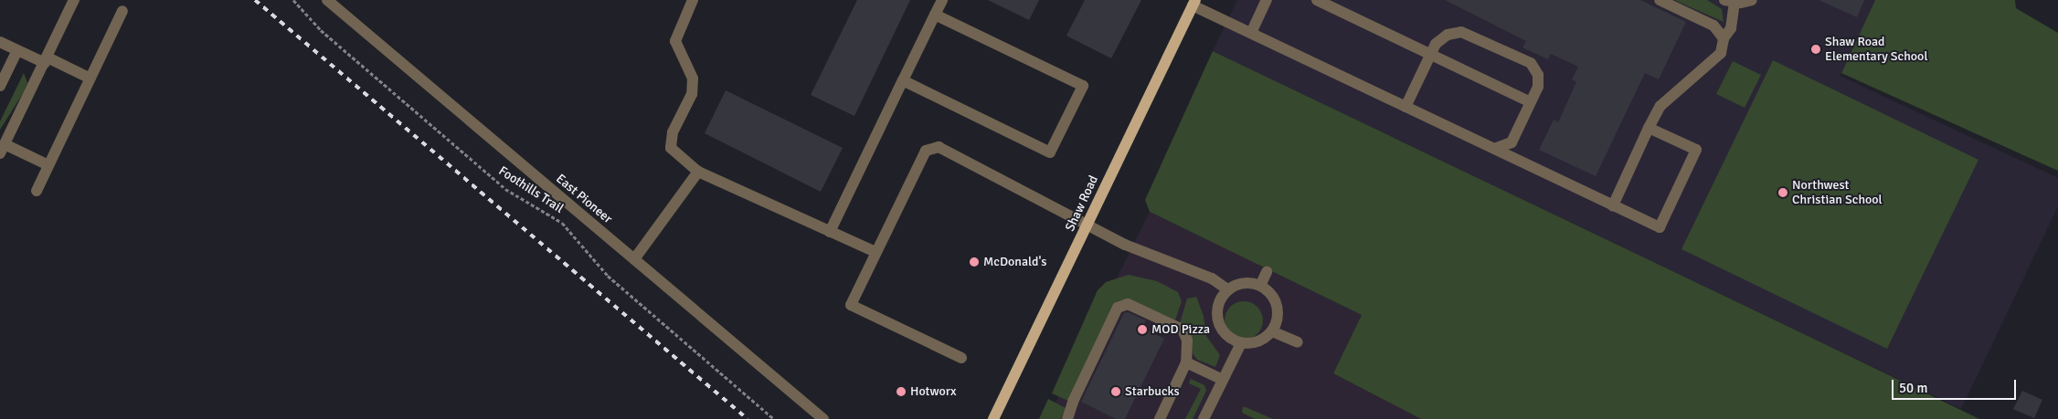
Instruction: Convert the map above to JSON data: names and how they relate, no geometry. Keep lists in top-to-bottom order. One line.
{"streets":{"main road":["Shaw Road"],"street":["East Pioneer"],"path":["Foothills Trail"]},"places":["Shaw Road Elementary School","Northwest Christian School","McDonald's","MOD Pizza","Hotworx","Starbucks"],"scale_bar":"50 m"}
